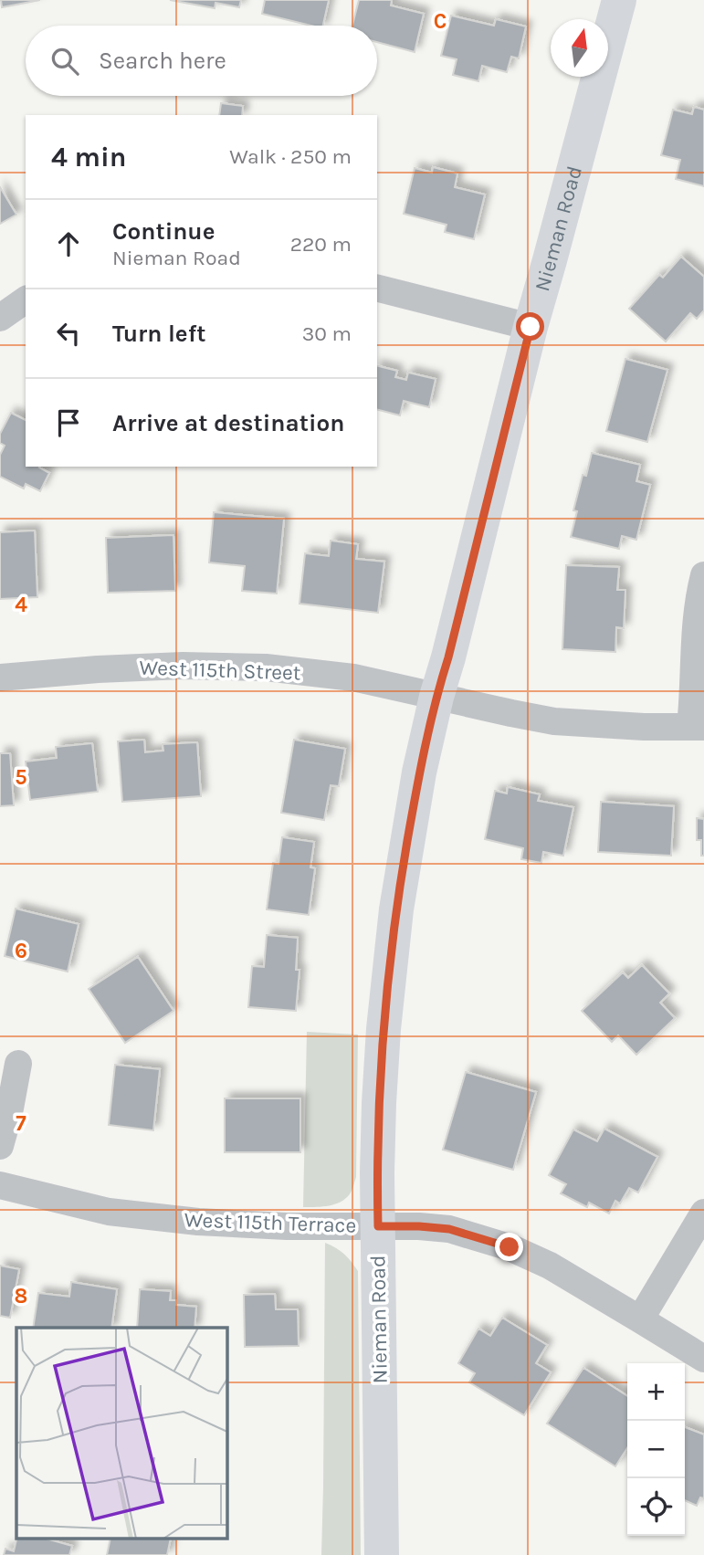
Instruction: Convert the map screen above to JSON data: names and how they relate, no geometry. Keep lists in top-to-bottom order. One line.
{"streets":{"street":["Nieman Road","West 115th Street","West 115th Terrace"]},"crossings":[["Nieman Road","West 115th Street"],["Nieman Road","West 115th Terrace"]],"north":"top","page":{"search":"Search here","heading":["4 min","Walk · 250 m"],"list":[["Continue","Nieman Road","220 m"],["Turn left","30 m"],"Arrive at destination"],"map_buttons":["+","−"]},"grid":{"columns":["C"],"rows":["4","5","6","7","8"]}}
